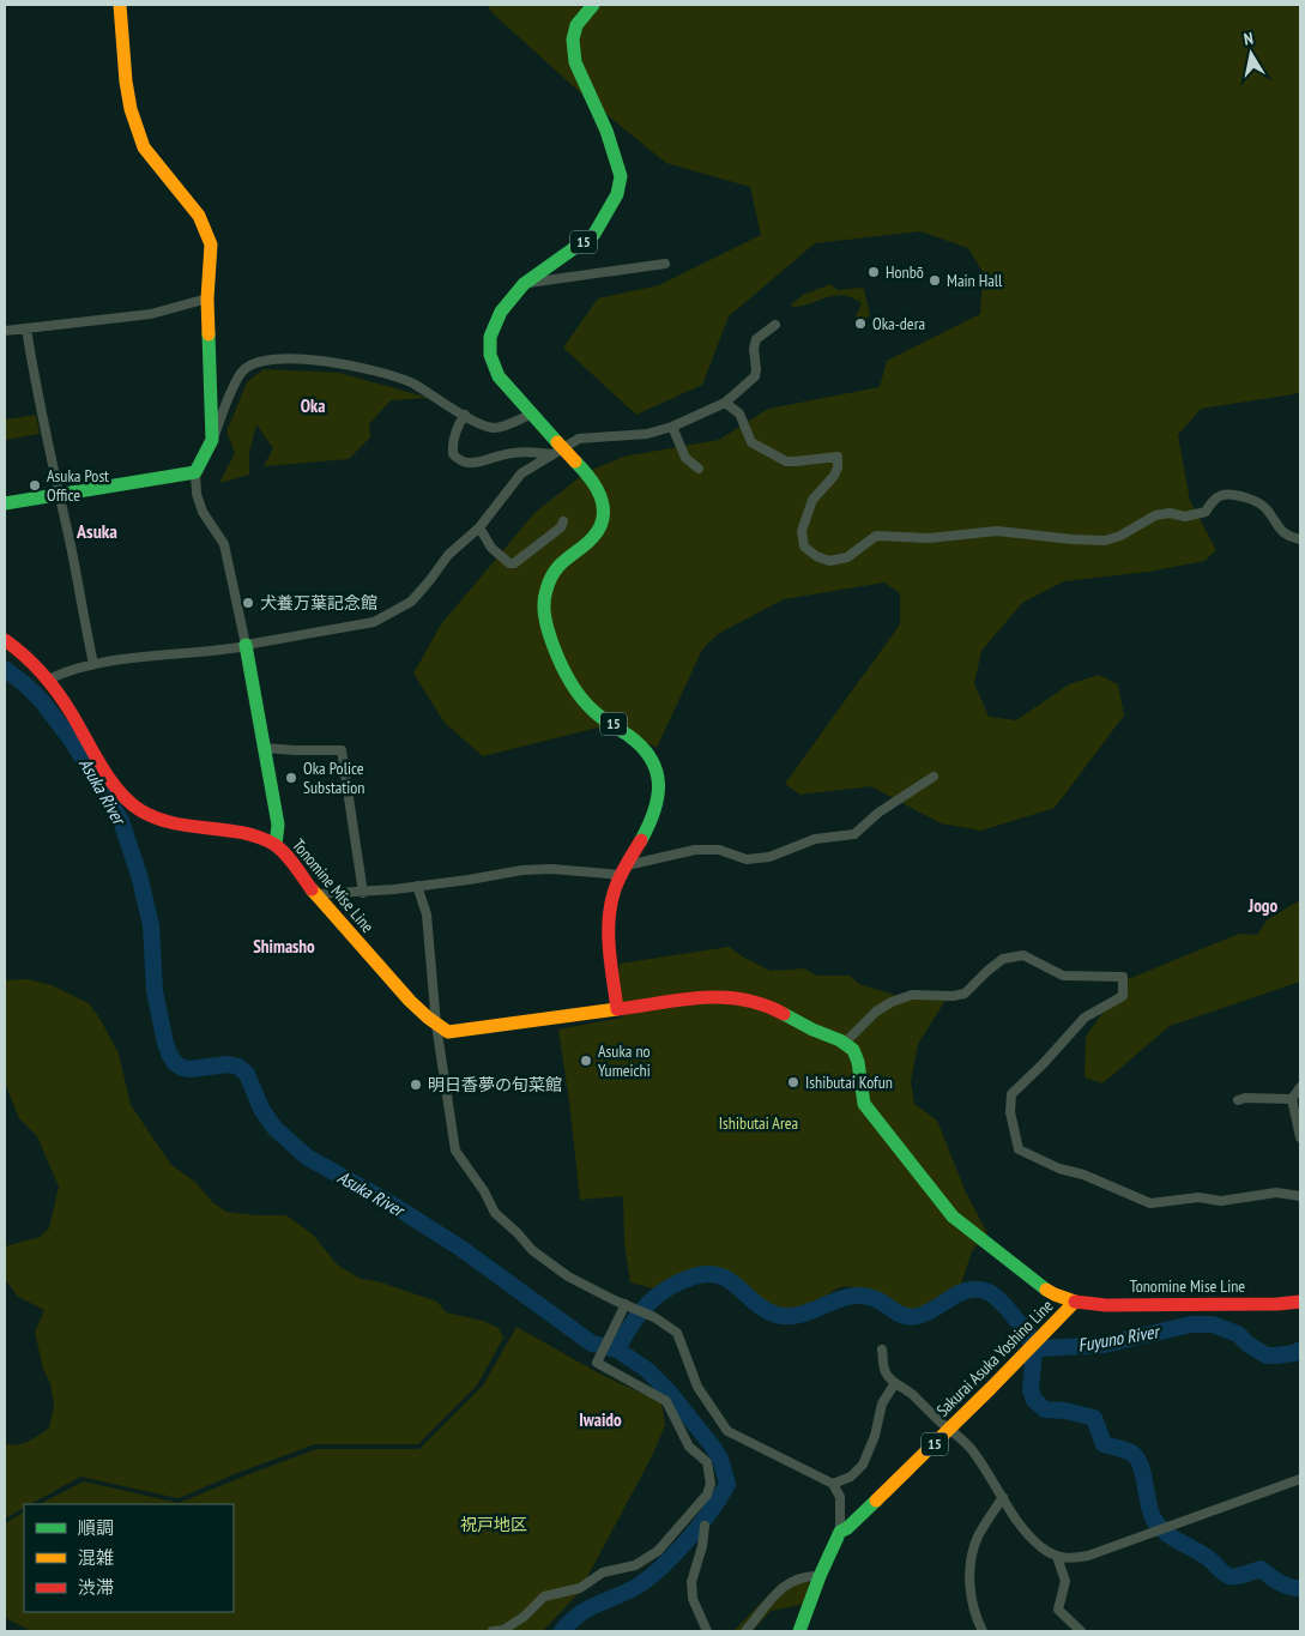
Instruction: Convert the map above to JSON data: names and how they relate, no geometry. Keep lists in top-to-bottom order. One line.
{"streets":{"main road":["15","Tonomine Mise Line","Sakurai Asuka Yoshino Line"]},"crossings":[["15","Tonomine Mise Line"],["Tonomine Mise Line","Sakurai Asuka Yoshino Line"]],"districts":["Oka","Asuka","Jogo","Shimasho","Iwaido"],"water":["Asuka River","Fuyuno River"],"parks":["Ishibutai Area","祝戸地区"],"places":["Honbō","Main Hall","Oka-dera","Asuka Post Office","犬養万葉記念館","Oka Police Substation","Asuka no Yumeichi","Ishibutai Kofun","明日香夢の旬菜館"],"legend":["順調","混雑","渋滞"],"north":"top"}
